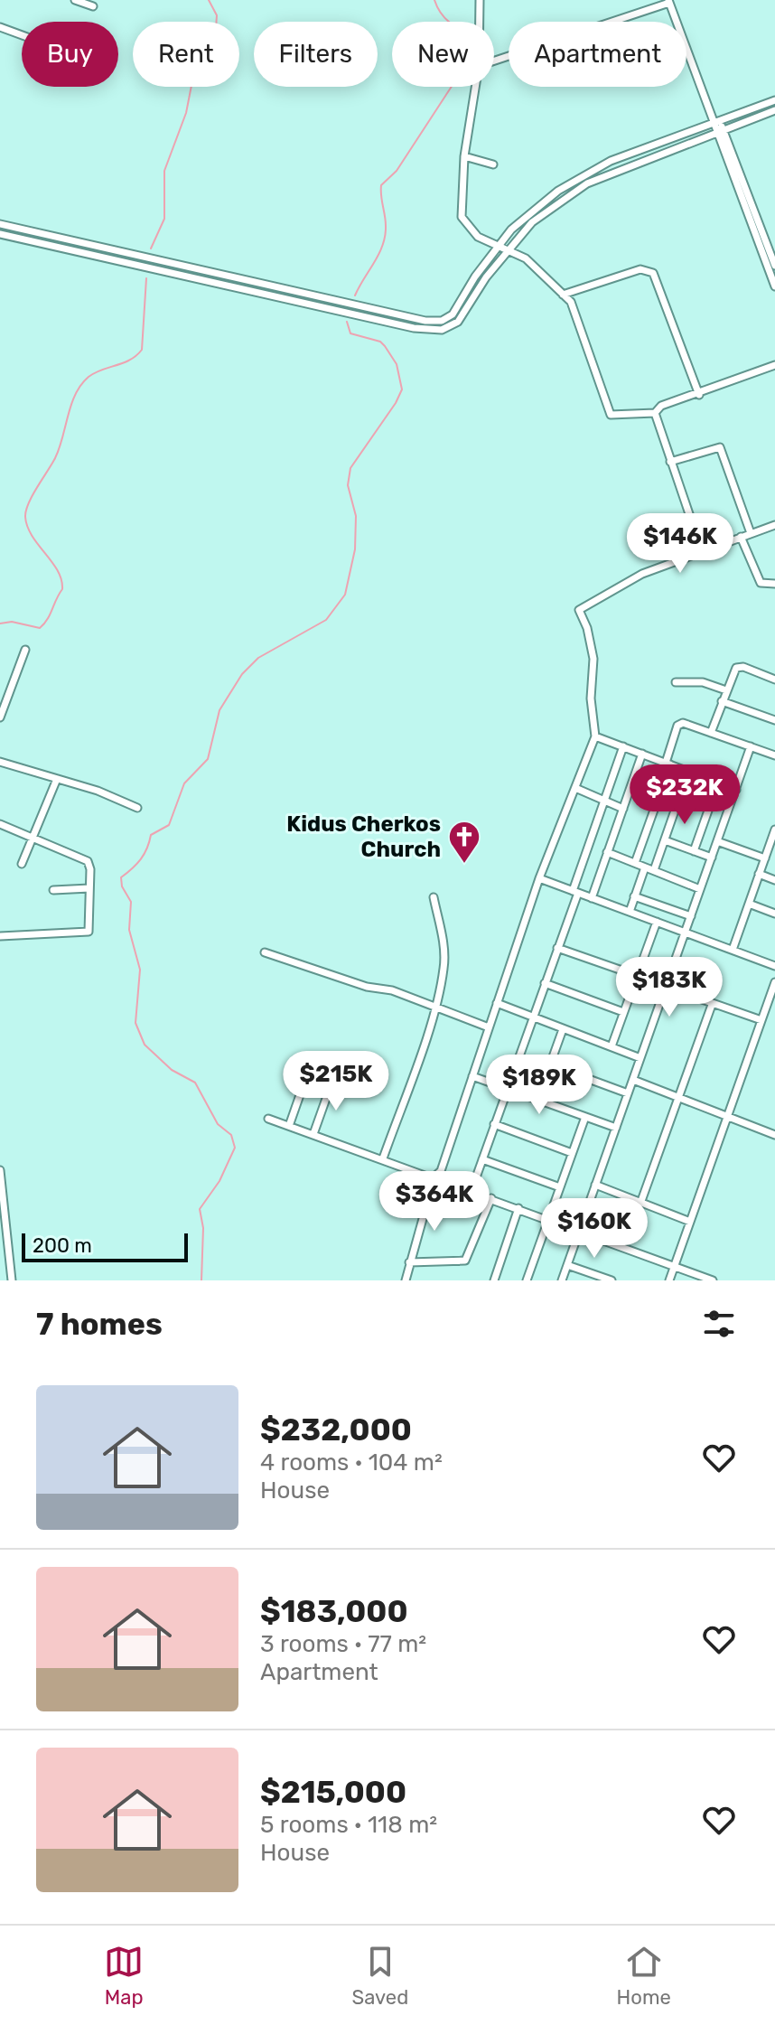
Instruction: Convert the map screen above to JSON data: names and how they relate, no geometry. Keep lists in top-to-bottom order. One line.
{"places":{"church":["Kidus Cherkos Church"]},"scale_bar":"200 m","page":{"chip":["Buy","Rent","Filters","New","Apartment"],"price":["$146K","$232K","$183K","$215K","$189K","$364K","$160K"],"scale":"200 m","heading":"7 homes","list":[{"name":"$232,000","note":"4 rooms · 104 m² · House"},{"name":"$183,000","note":"3 rooms · 77 m² · Apartment"},{"name":"$215,000","note":"5 rooms · 118 m² · House"}],"tabs":["Map","Saved","Home"]}}
